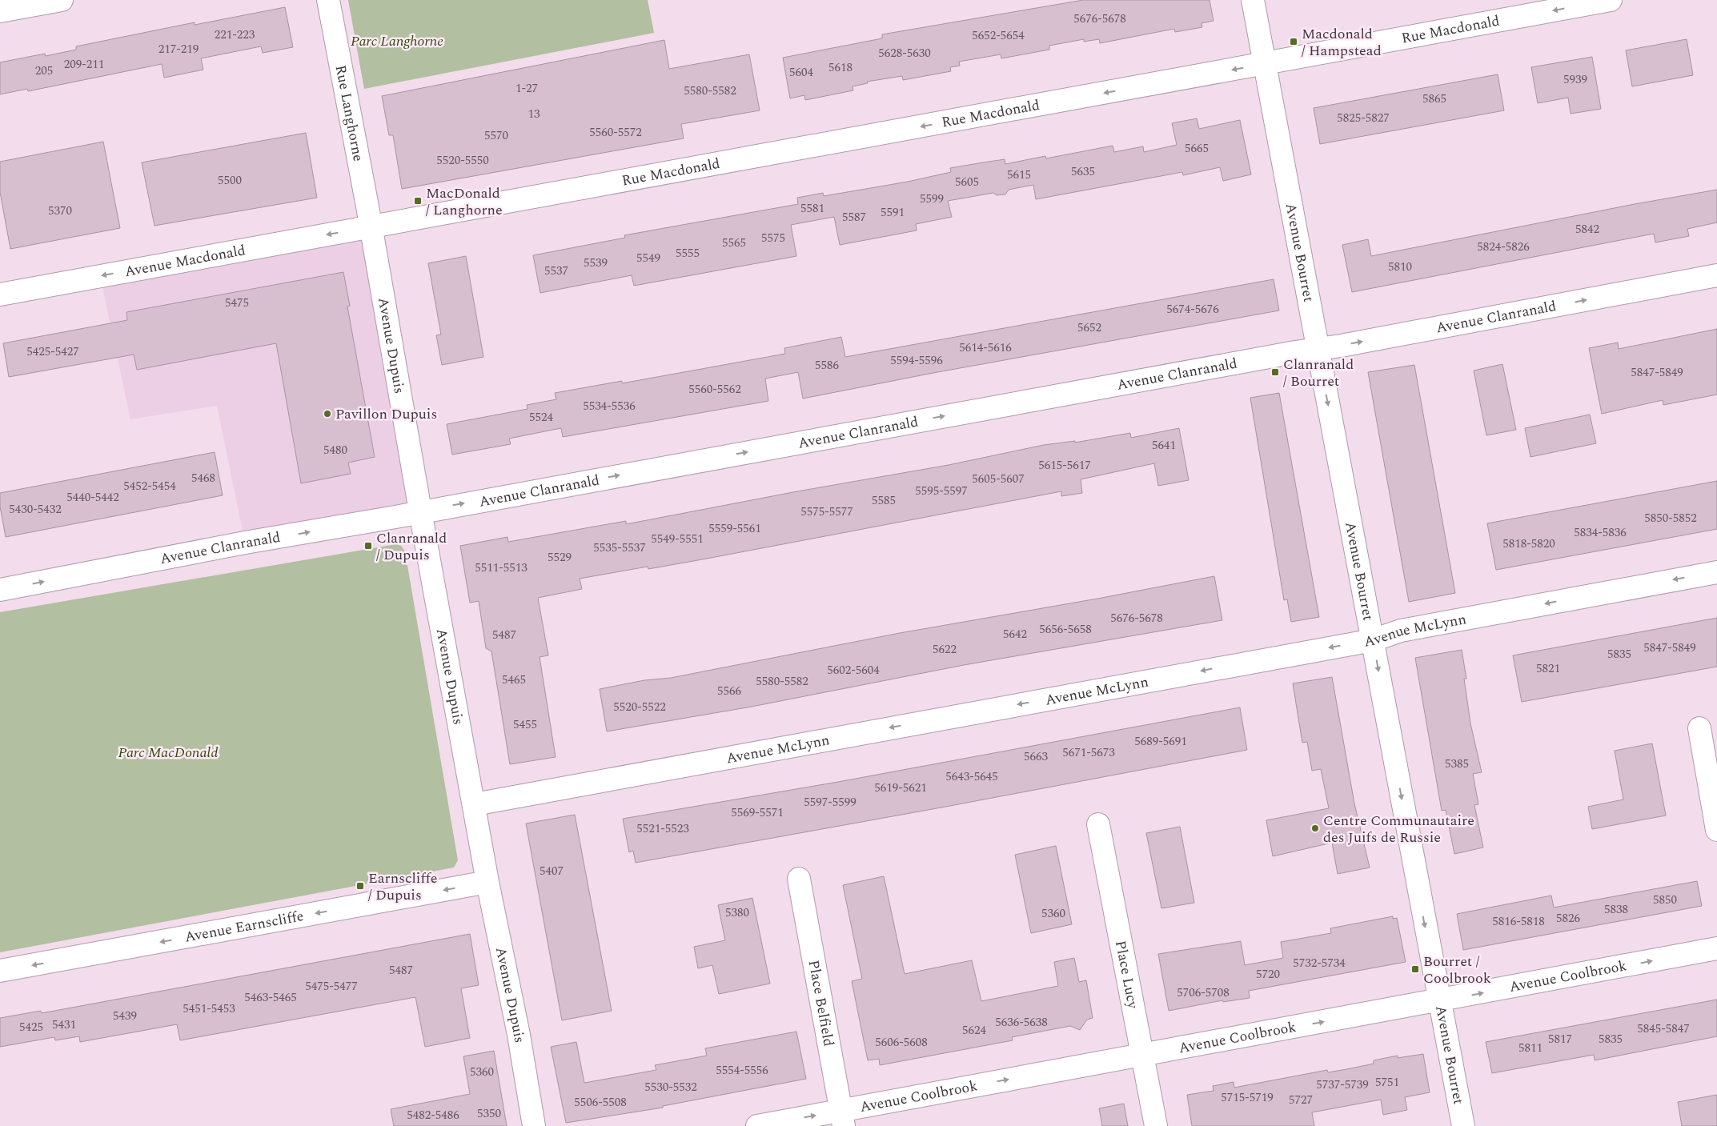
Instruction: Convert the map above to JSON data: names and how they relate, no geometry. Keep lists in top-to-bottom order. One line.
{"streets":{"street":["Rue Macdonald","Rue Langhorne","Avenue Bourret","Avenue Macdonald","Avenue Clanranald","Avenue Dupuis","Avenue McLynn","Avenue Earnscliffe","Place Lucy","Avenue Coolbrook","Place Belfield"]},"crossings":[["Rue Macdonald","Rue Langhorne"],["Rue Macdonald","Avenue Bourret"],["Rue Macdonald","Avenue Macdonald"],["Rue Macdonald","Avenue Dupuis"],["Rue Langhorne","Avenue Macdonald"],["Rue Langhorne","Avenue Dupuis"],["Avenue Bourret","Avenue Clanranald"],["Avenue Bourret","Avenue McLynn"],["Avenue Bourret","Avenue Coolbrook"],["Avenue Macdonald","Avenue Dupuis"],["Avenue Clanranald","Avenue Dupuis"],["Avenue Dupuis","Avenue McLynn"],["Avenue Dupuis","Avenue Earnscliffe"],["Place Lucy","Avenue Coolbrook"],["Avenue Coolbrook","Place Belfield"]],"one_way":["Rue Macdonald","Avenue Bourret","Avenue Macdonald","Avenue Clanranald","Avenue McLynn","Avenue Earnscliffe","Avenue Coolbrook"],"parks":["Parc Langhorne","Parc MacDonald"],"places":{"transit":["Macdonald / Hampstead","MacDonald / Langhorne","Clanranald / Bourret","Clanranald / Dupuis","Earnscliffe / Dupuis","Bourret / Coolbrook"],"other":["Pavillon Dupuis","Centre Communautaire des Juifs de Russie"]},"house_numbers":["5676-5678","221-223","5652-5654","217-219","5628-5630","209-211","5618","205","5604","5939","1-27","5580-5582","5865","13","5825-5827","5560-5572","5570","5665","5520-5550","5635","5615","5500","5605","5599","5581","5370","5591","5587","5842","5575","5565","5824-5826","5555","5549","5539","5810","5537","5475","5674-5676","5652","5614-5616","5425-5427","5594-5596","5586","5847-5849","5560-5562","5534-5536","5524","5641","5480","5615-5617","5468","5605-5607","5452-5454","5595-5597","5440-5442","5585","5430-5432","5575-5577","5850-5852","5559-5561","5834-5836","5549-5551","5818-5820","5535-5537","5529","5511-5513","5676-5678","5656-5658","5642","5487","5847-5849","5622","5835","5821","5602-5604","5465","5580-5582","5566","5520-5522","5455","5689-5691","5671-5673","5663","5385","5643-5645","5619-5621","5597-5599","5569-5571","5521-5523","5407","5850","5838","5380","5360","5826","5816-5818","5732-5734","5487","5720","5475-5477","5706-5708","5463-5465","5451-5453","5439","5636-5638","5431","5425","5845-5847","5624","5817","5835","5606-5608","5811","5554-5556","5360","5751","5737-5739","5530-5532","5715-5719","5727","5506-5508","5350","5482-5486"]}
